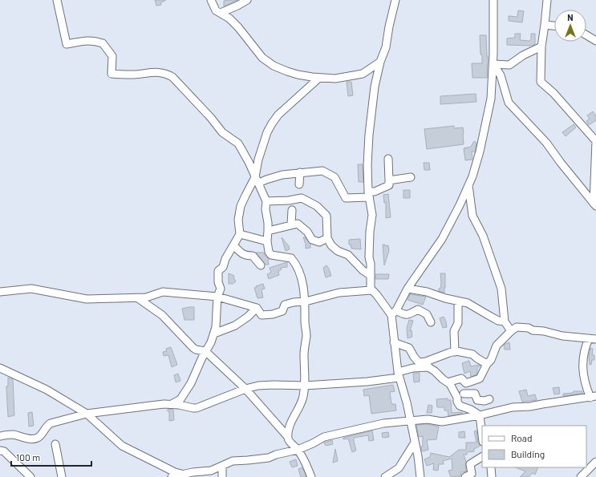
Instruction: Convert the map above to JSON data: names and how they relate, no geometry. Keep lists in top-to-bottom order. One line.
{"legend":["Road","Building"],"scale_bar":"100 m","north":"top"}
